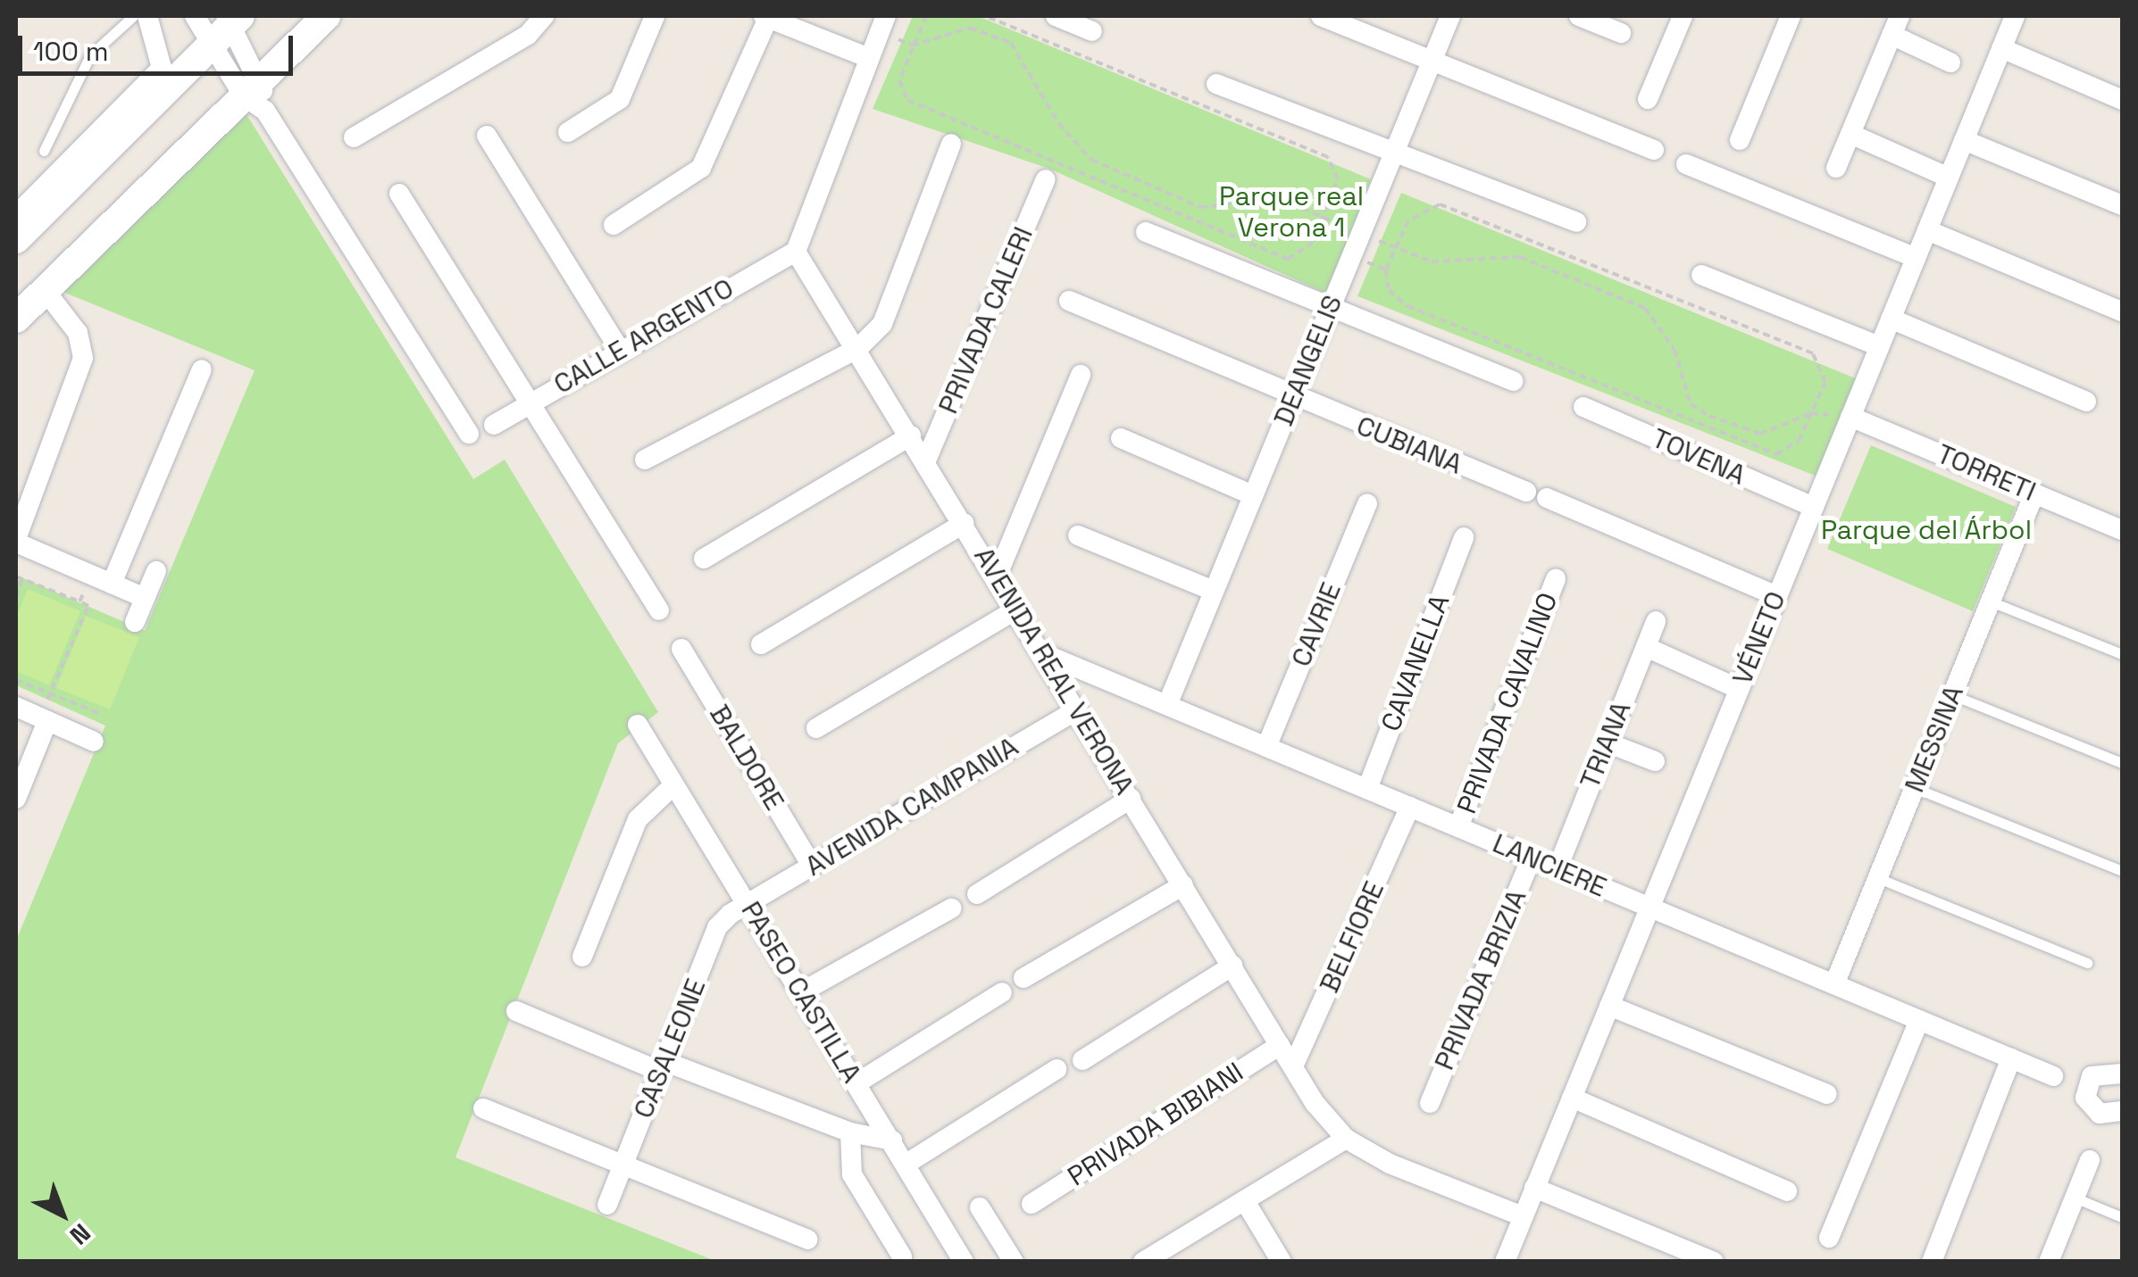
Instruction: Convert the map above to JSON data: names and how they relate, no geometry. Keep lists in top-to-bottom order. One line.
{"streets":{"street":["PRIVADA CALERI","CALLE ARGENTO","DEANGELIS","CUBIANA","TOVENA","TORRETI","CAVRIE","VÉNETO","CAVANELLA","AVENIDA REAL VERONA","PRIVADA CAVALINO","MESSINA","TRIANA","BALDORE","AVENIDA CAMPANIA","LANCIERE","BELFIORE","PRIVADA BRIZIA","PASEO CASTILLA","CASALEONE","PRIVADA BIBIANI"]},"crossings":[["PRIVADA CALERI","AVENIDA REAL VERONA"],["CALLE ARGENTO","AVENIDA REAL VERONA"],["DEANGELIS","CUBIANA"],["DEANGELIS","LANCIERE"],["CUBIANA","VÉNETO"],["TOVENA","VÉNETO"],["TORRETI","VÉNETO"],["TORRETI","MESSINA"],["CAVRIE","LANCIERE"],["VÉNETO","AVENIDA REAL VERONA"],["VÉNETO","LANCIERE"],["CAVANELLA","LANCIERE"],["AVENIDA REAL VERONA","AVENIDA CAMPANIA"],["AVENIDA REAL VERONA","LANCIERE"],["AVENIDA REAL VERONA","BELFIORE"],["AVENIDA REAL VERONA","PRIVADA BIBIANI"],["PRIVADA CAVALINO","LANCIERE"],["MESSINA","LANCIERE"],["TRIANA","LANCIERE"],["BALDORE","AVENIDA CAMPANIA"],["AVENIDA CAMPANIA","PASEO CASTILLA"],["AVENIDA CAMPANIA","CASALEONE"],["LANCIERE","BELFIORE"],["LANCIERE","PRIVADA BRIZIA"],["PASEO CASTILLA","CASALEONE"]],"parks":["Parque real Verona 1","Parque del Árbol"],"scale_bar":"100 m","north":"bottom right"}
